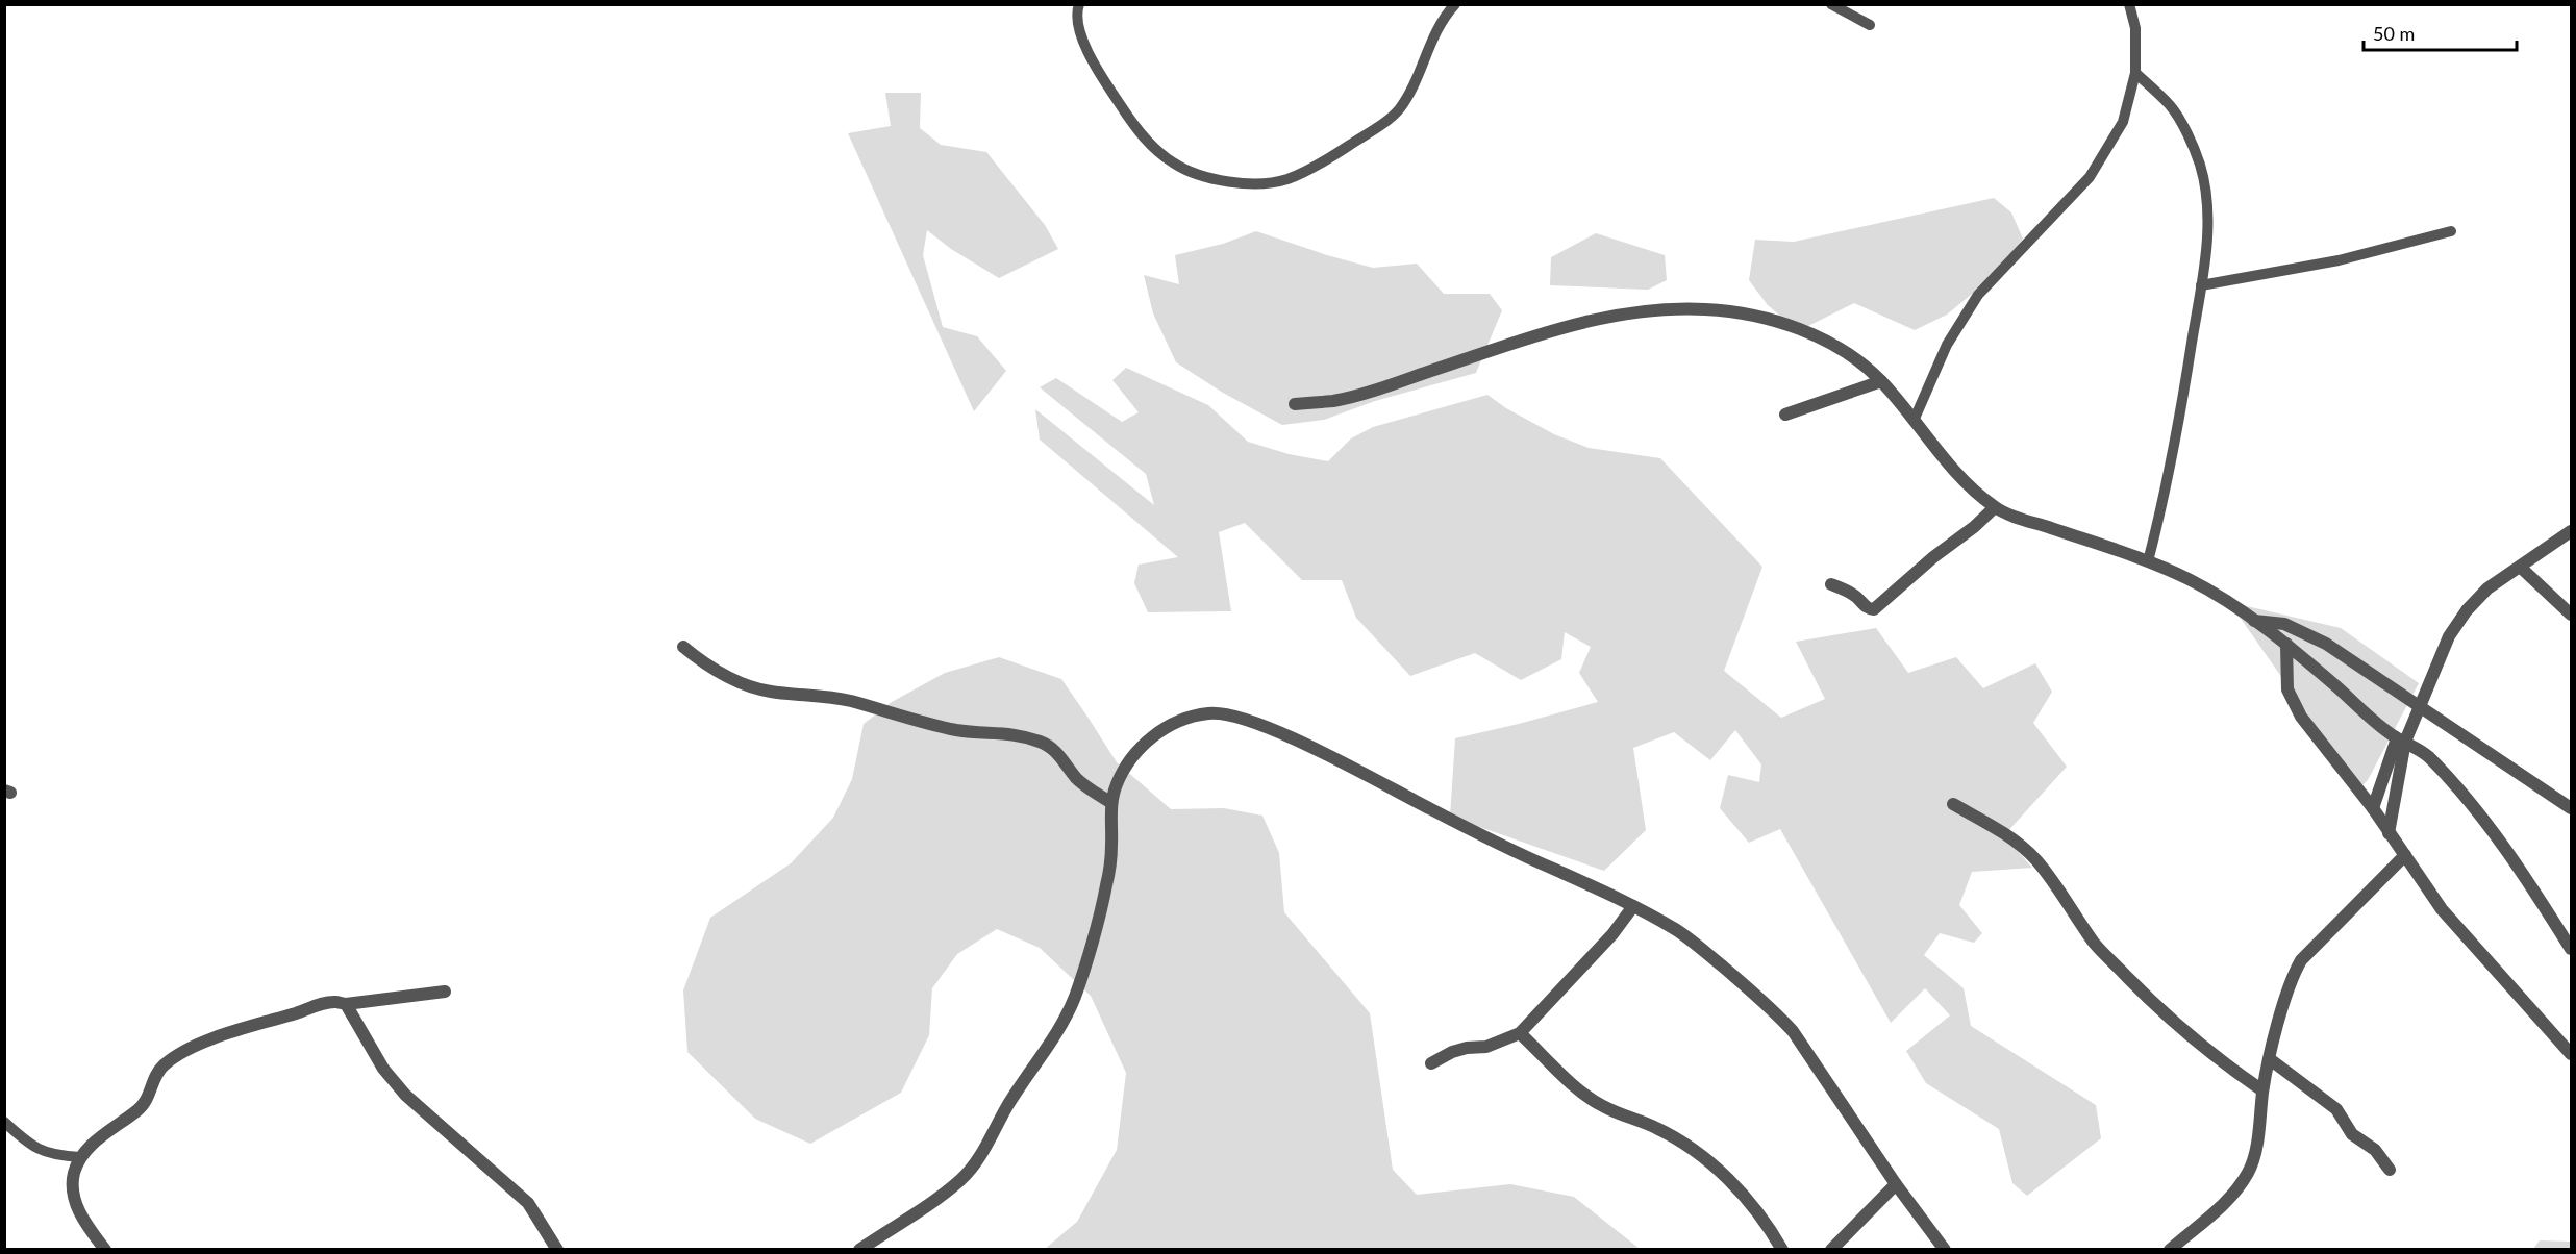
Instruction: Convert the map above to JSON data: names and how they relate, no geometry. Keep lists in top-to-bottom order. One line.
{"scale_bar":"50 m"}
